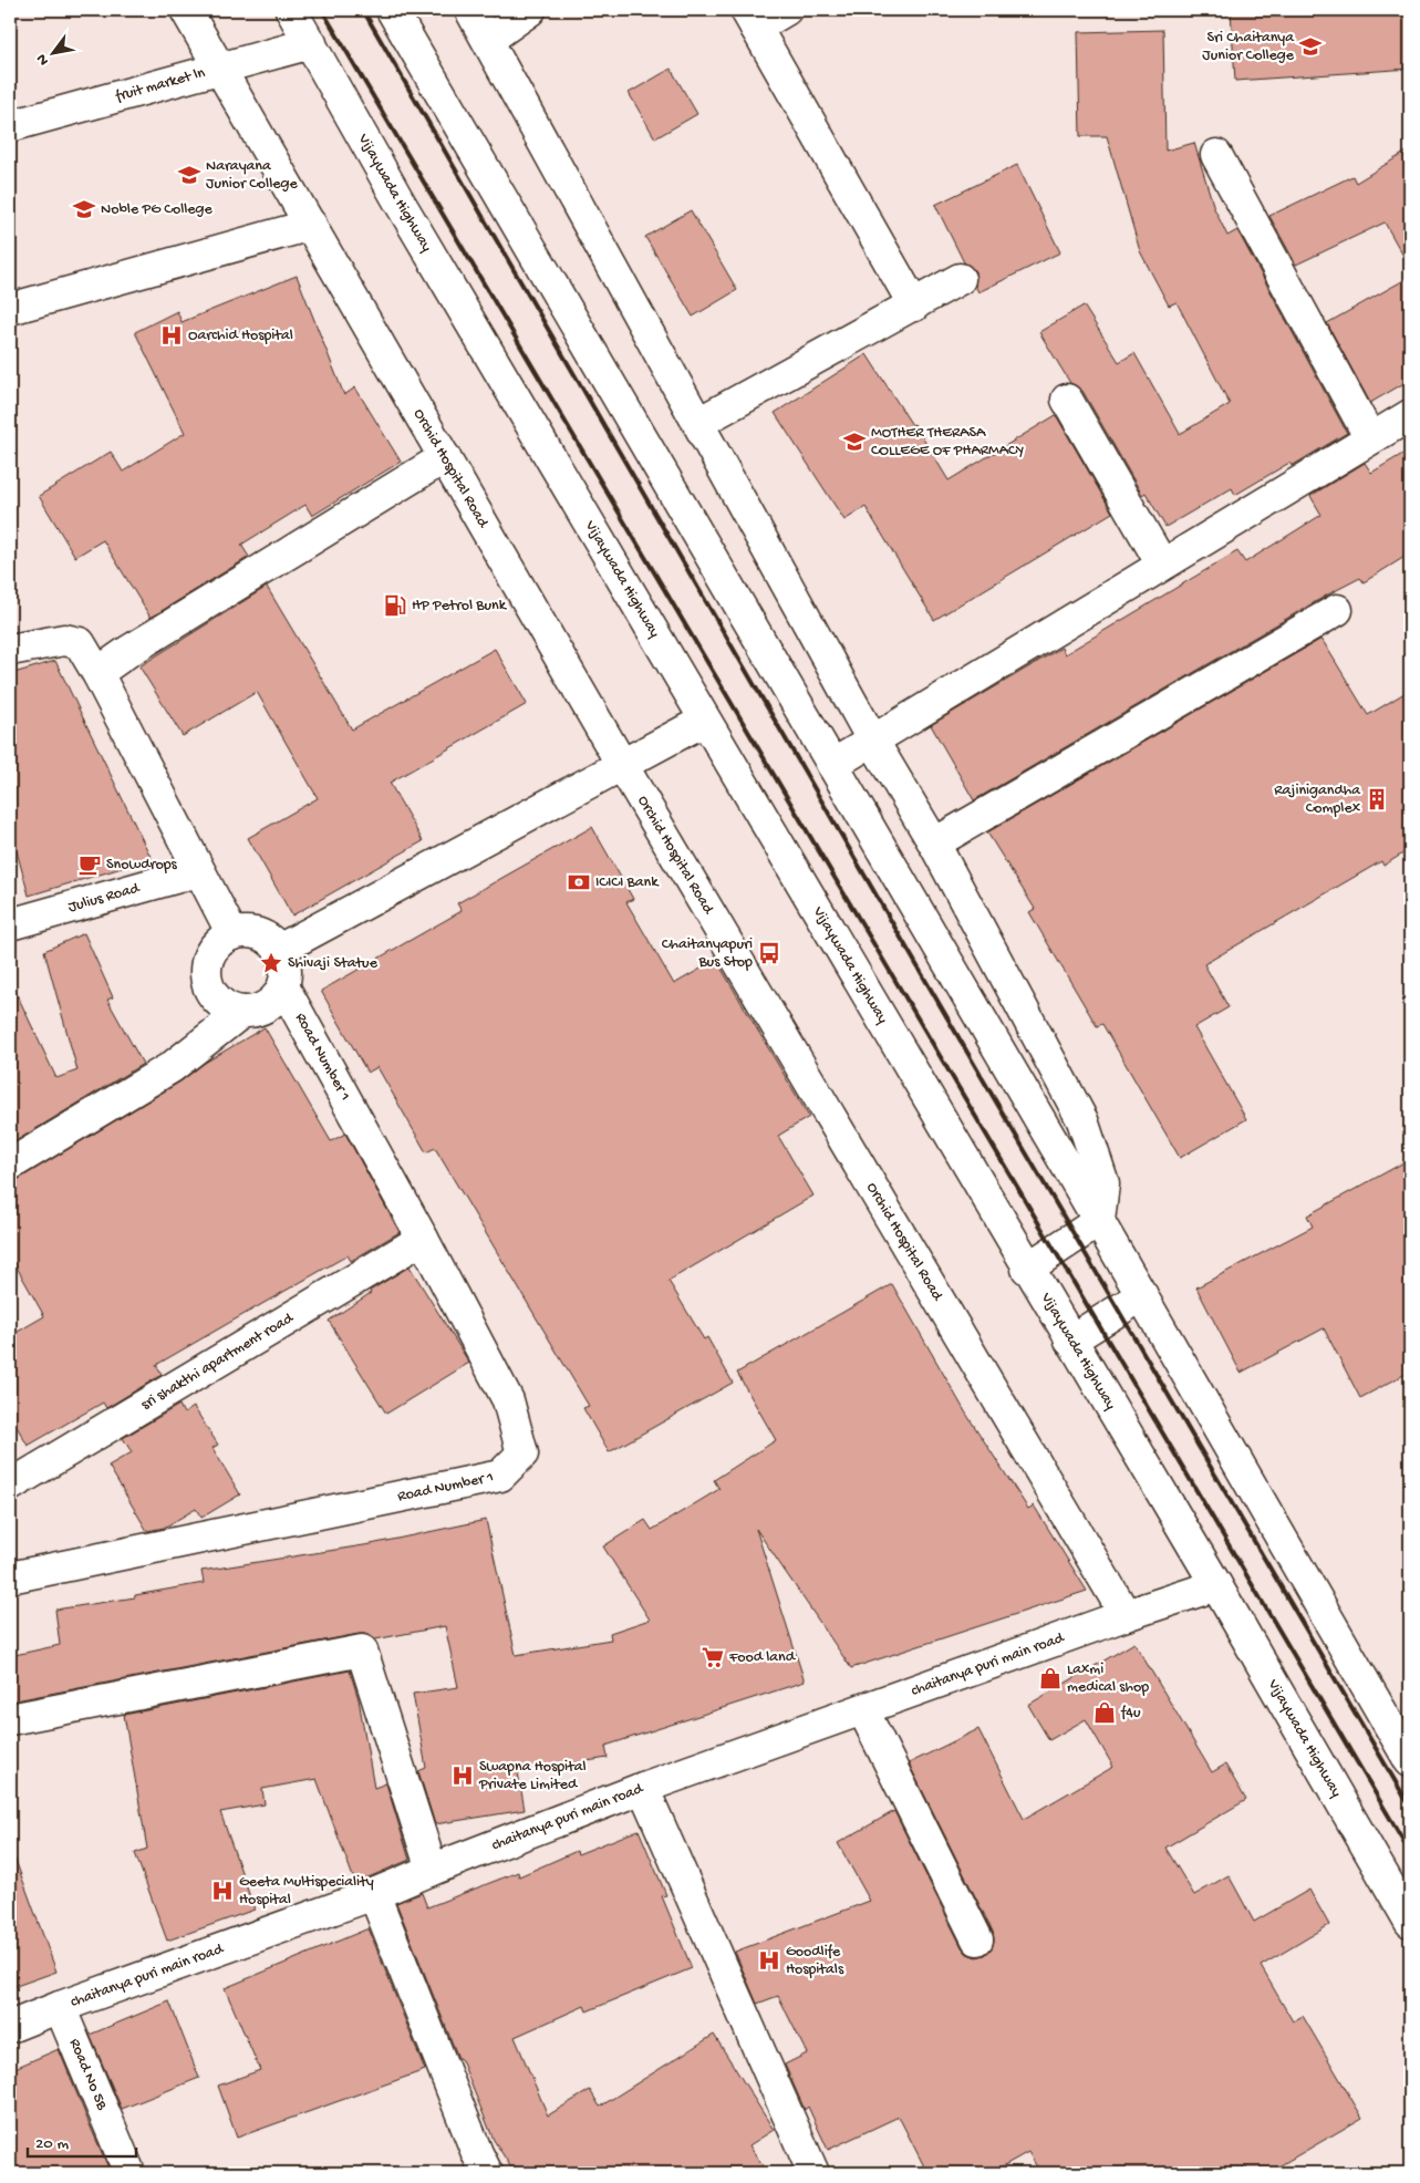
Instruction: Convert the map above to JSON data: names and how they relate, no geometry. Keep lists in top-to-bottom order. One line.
{"streets":{"main road":["fruit market ln","Vijaywada Highway","Orchid Hospital Road","Julius Road","Road Number 1","sri shakthi apartment road","chaitanya puri main road","Road No 5B"]},"crossings":[["fruit market ln","Vijaywada Highway"],["fruit market ln","Orchid Hospital Road"],["Orchid Hospital Road","chaitanya puri main road"],["Road Number 1","sri shakthi apartment road"],["chaitanya puri main road","Road No 5B"]],"places":{"school or university":["Sri Chaitanya Junior College","Narayana Junior College","Noble PG College","MOTHER THERASA COLLEGE OF PHARMACY"],"hospital":["Oarchid Hospital","Swapna Hospital Private Limited","Geeta Multispeciality Hospital","Goodlife Hospitals"],"fuel station":["HP Petrol Bunk"],"building":["Rajinigandha Complex"],"cafe":["Snowdrops"],"bank":["ICICI Bank"],"bus stop":["Chaitanyapuri Bus Stop"],"place":["Shivaji Statue"],"supermarket":["Food land"],"shop":["Laxmi medical shop","f4u"]},"scale_bar":"20 m","north":"bottom left"}
